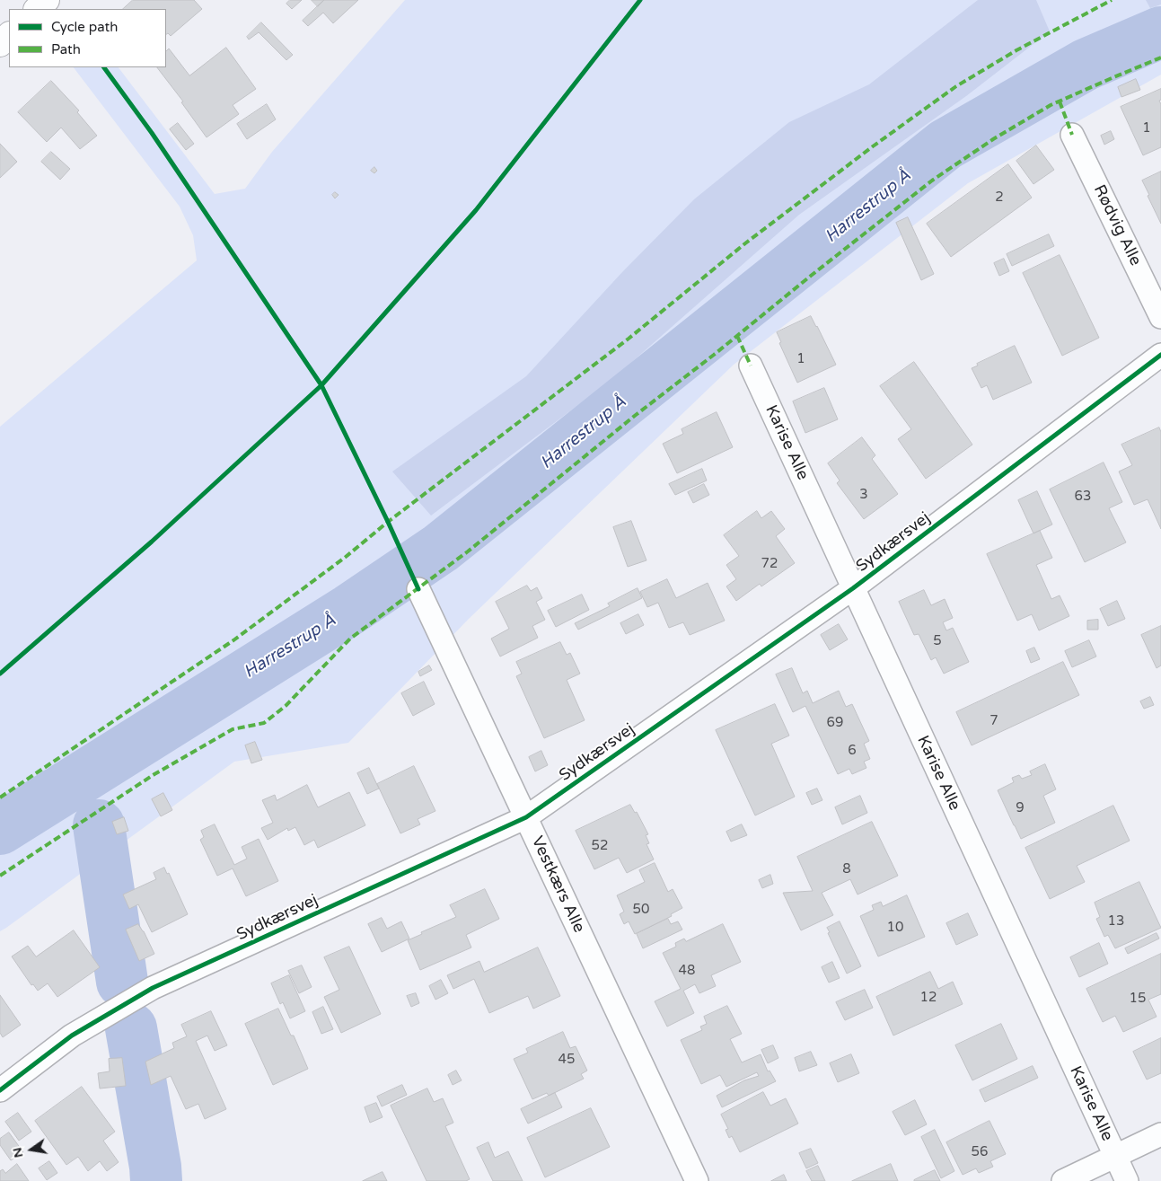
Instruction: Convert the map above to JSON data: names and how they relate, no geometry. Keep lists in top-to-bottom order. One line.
{"streets":{"street":["Rødvig Alle","Karise Alle","Sydkærsvej","Vestkærs Alle"]},"crossings":[["Karise Alle","Sydkærsvej"],["Sydkærsvej","Vestkærs Alle"]],"water":["Harrestrup Å"],"house_numbers":["1","2","1","3","63","72","5","7","69","6","9","52","8","50","13","10","48","12","15","45","56"],"legend":["Cycle path","Path"],"north":"left"}
